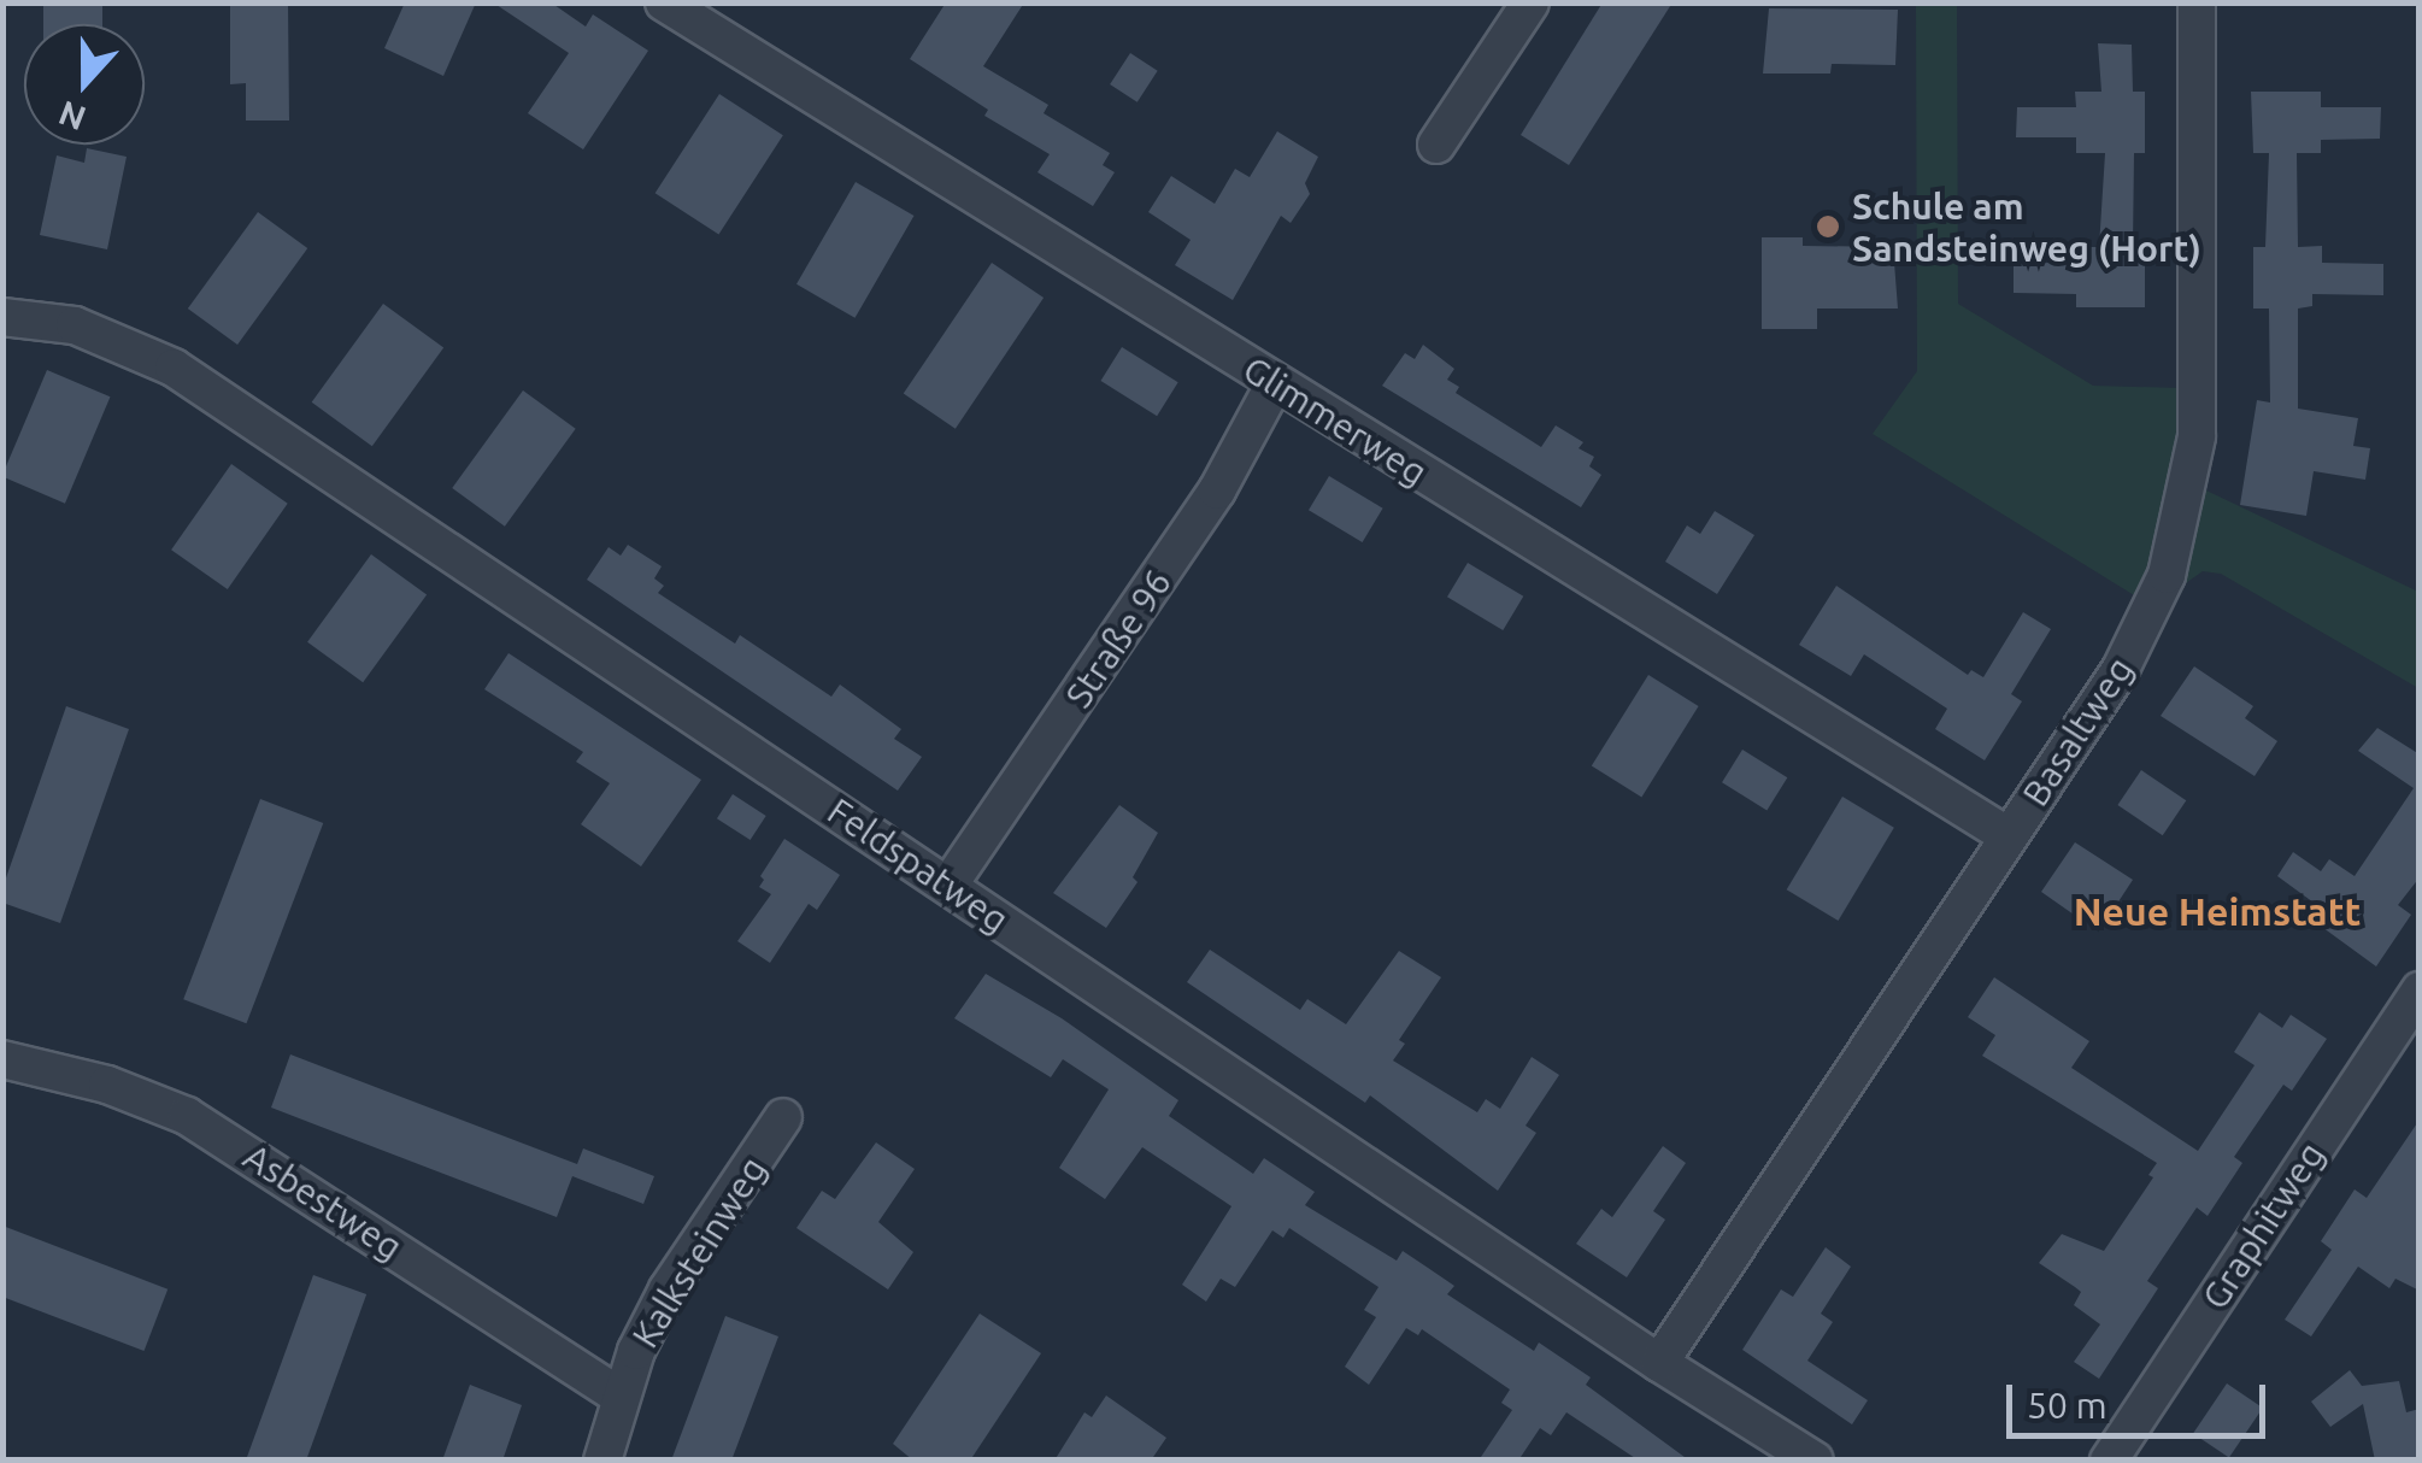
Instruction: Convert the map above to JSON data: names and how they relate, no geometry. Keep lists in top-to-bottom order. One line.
{"streets":{"street":["Glimmerweg","Straße 96","Basaltweg","Feldspatweg","Asbestweg","Graphitweg","Kalksteinweg"]},"crossings":[["Glimmerweg","Straße 96"],["Glimmerweg","Basaltweg"],["Straße 96","Feldspatweg"],["Basaltweg","Feldspatweg"],["Asbestweg","Kalksteinweg"]],"districts":["Neue Heimstatt"],"places":["Schule am Sandsteinweg (Hort)"],"scale_bar":"50 m","north":"bottom"}
